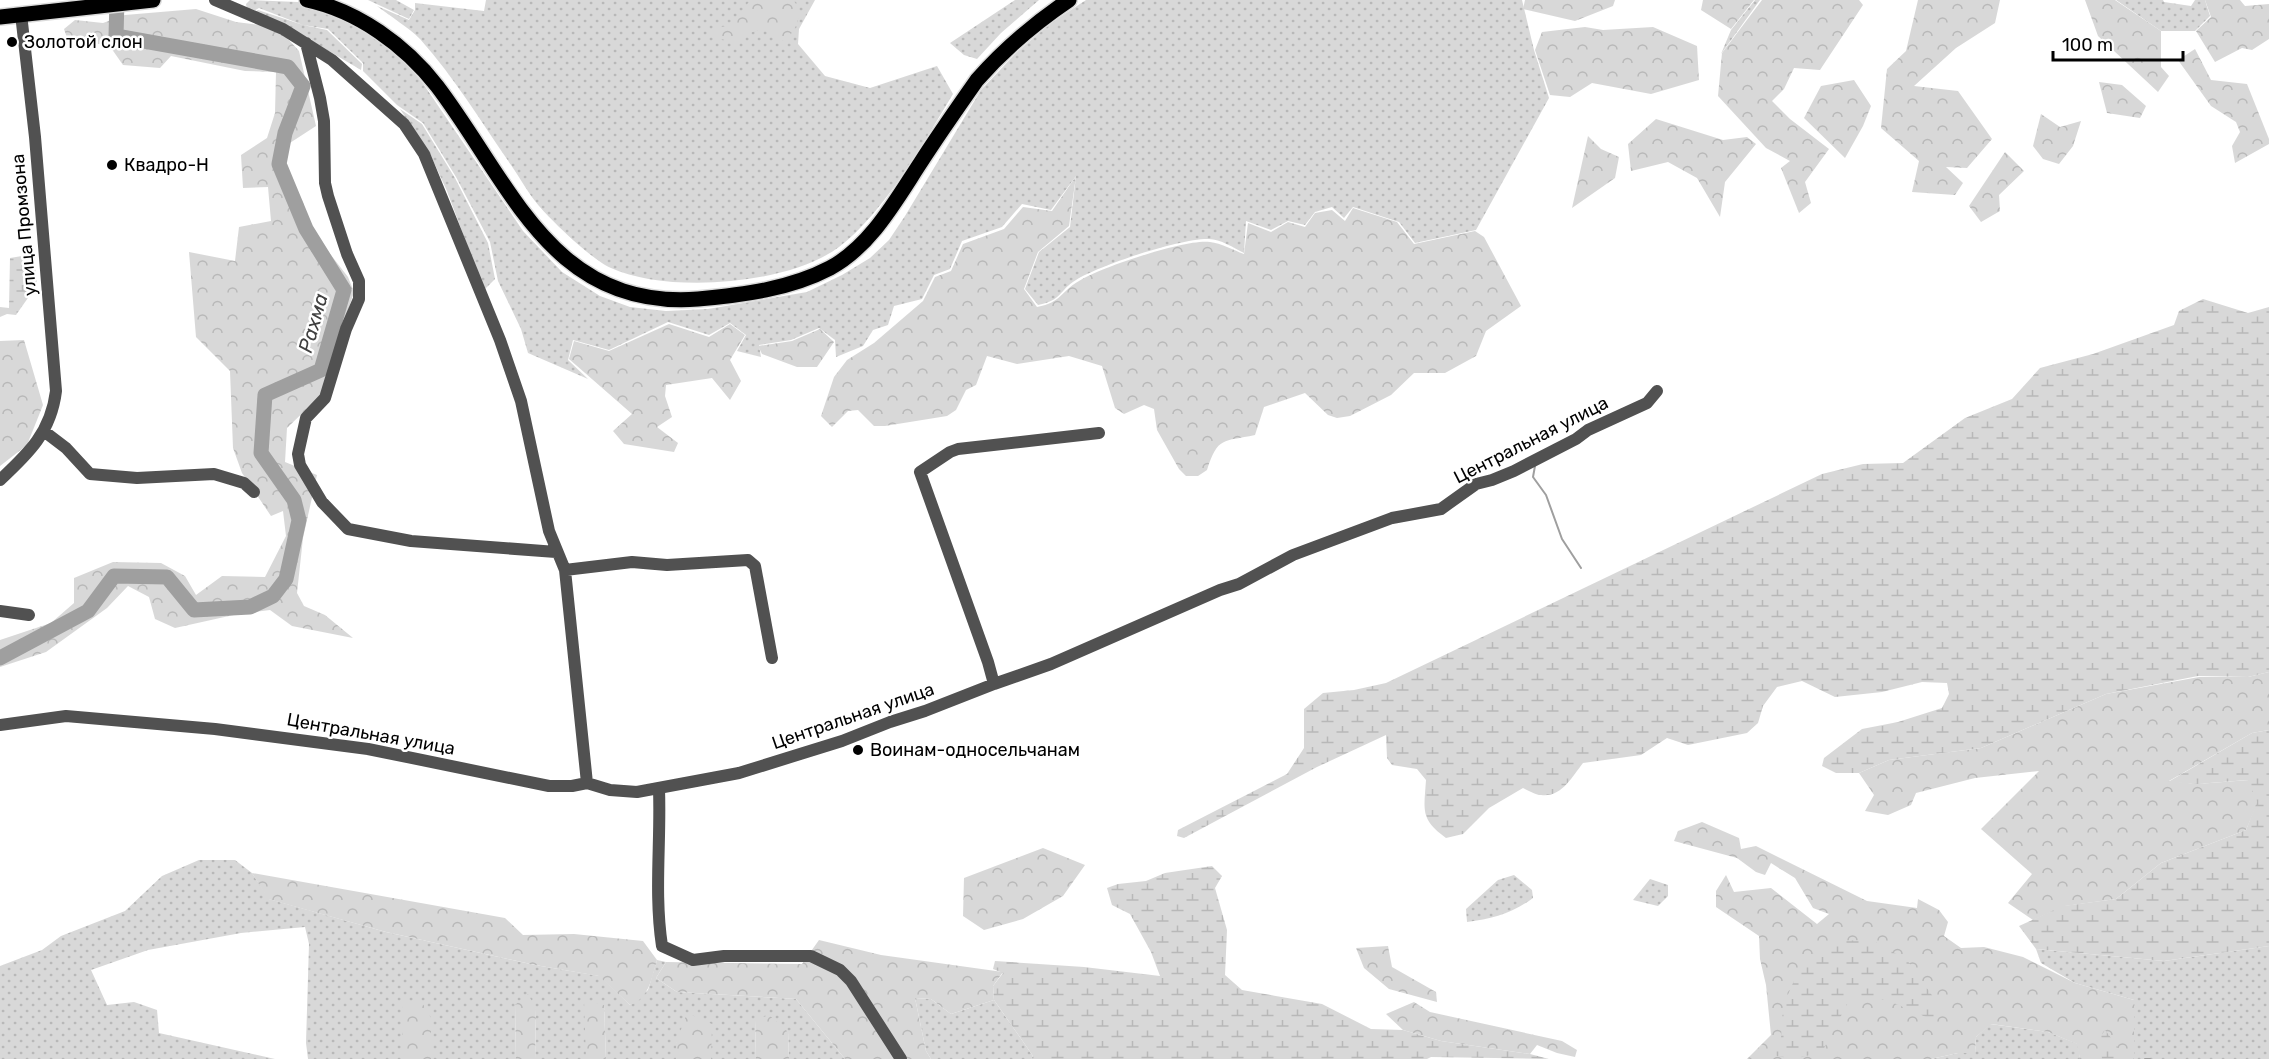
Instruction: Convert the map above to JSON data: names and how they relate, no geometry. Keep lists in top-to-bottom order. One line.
{"streets":{"street":["улица Промзона","Центральная улица"]},"water":["Рахма"],"places":["Золотой слон","Квадро-Н","Воинам-односельчанам"],"scale_bar":"100 m"}
